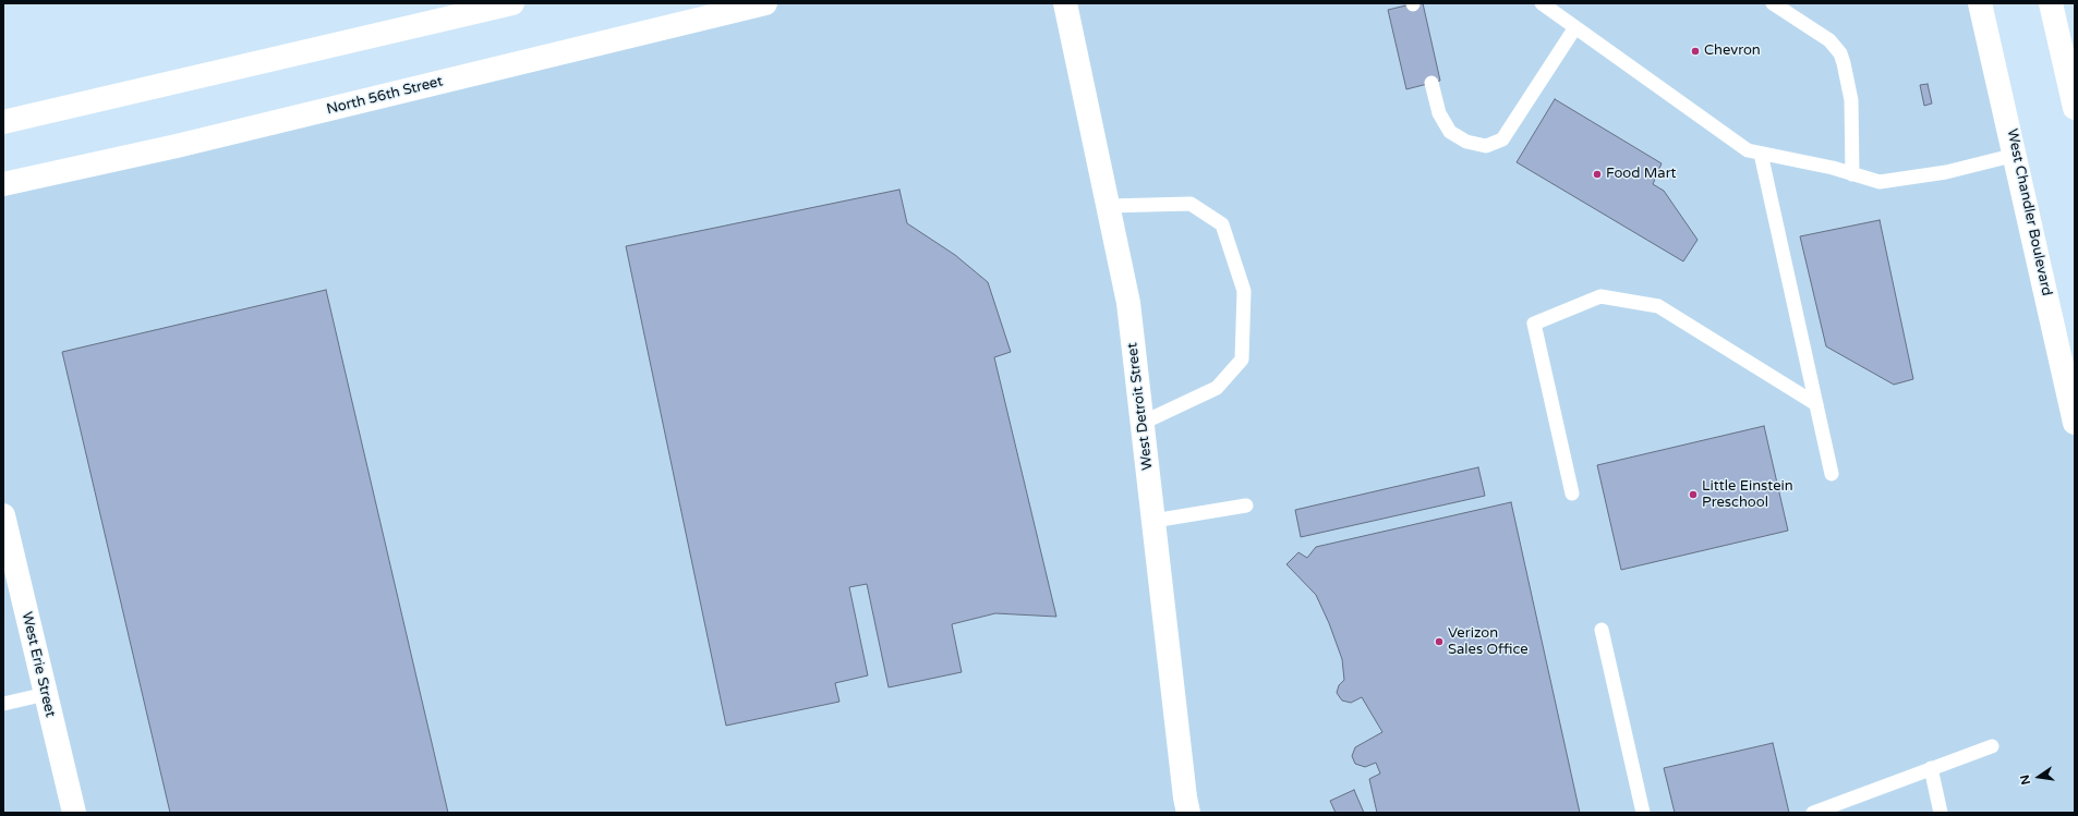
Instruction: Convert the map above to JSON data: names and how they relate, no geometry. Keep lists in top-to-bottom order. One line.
{"streets":{"main road":["North 56th Street","West Chandler Boulevard","West Detroit Street","West Erie Street"]},"places":["Chevron","Food Mart","Little Einstein Preschool","Verizon Sales Office"],"north":"left"}
